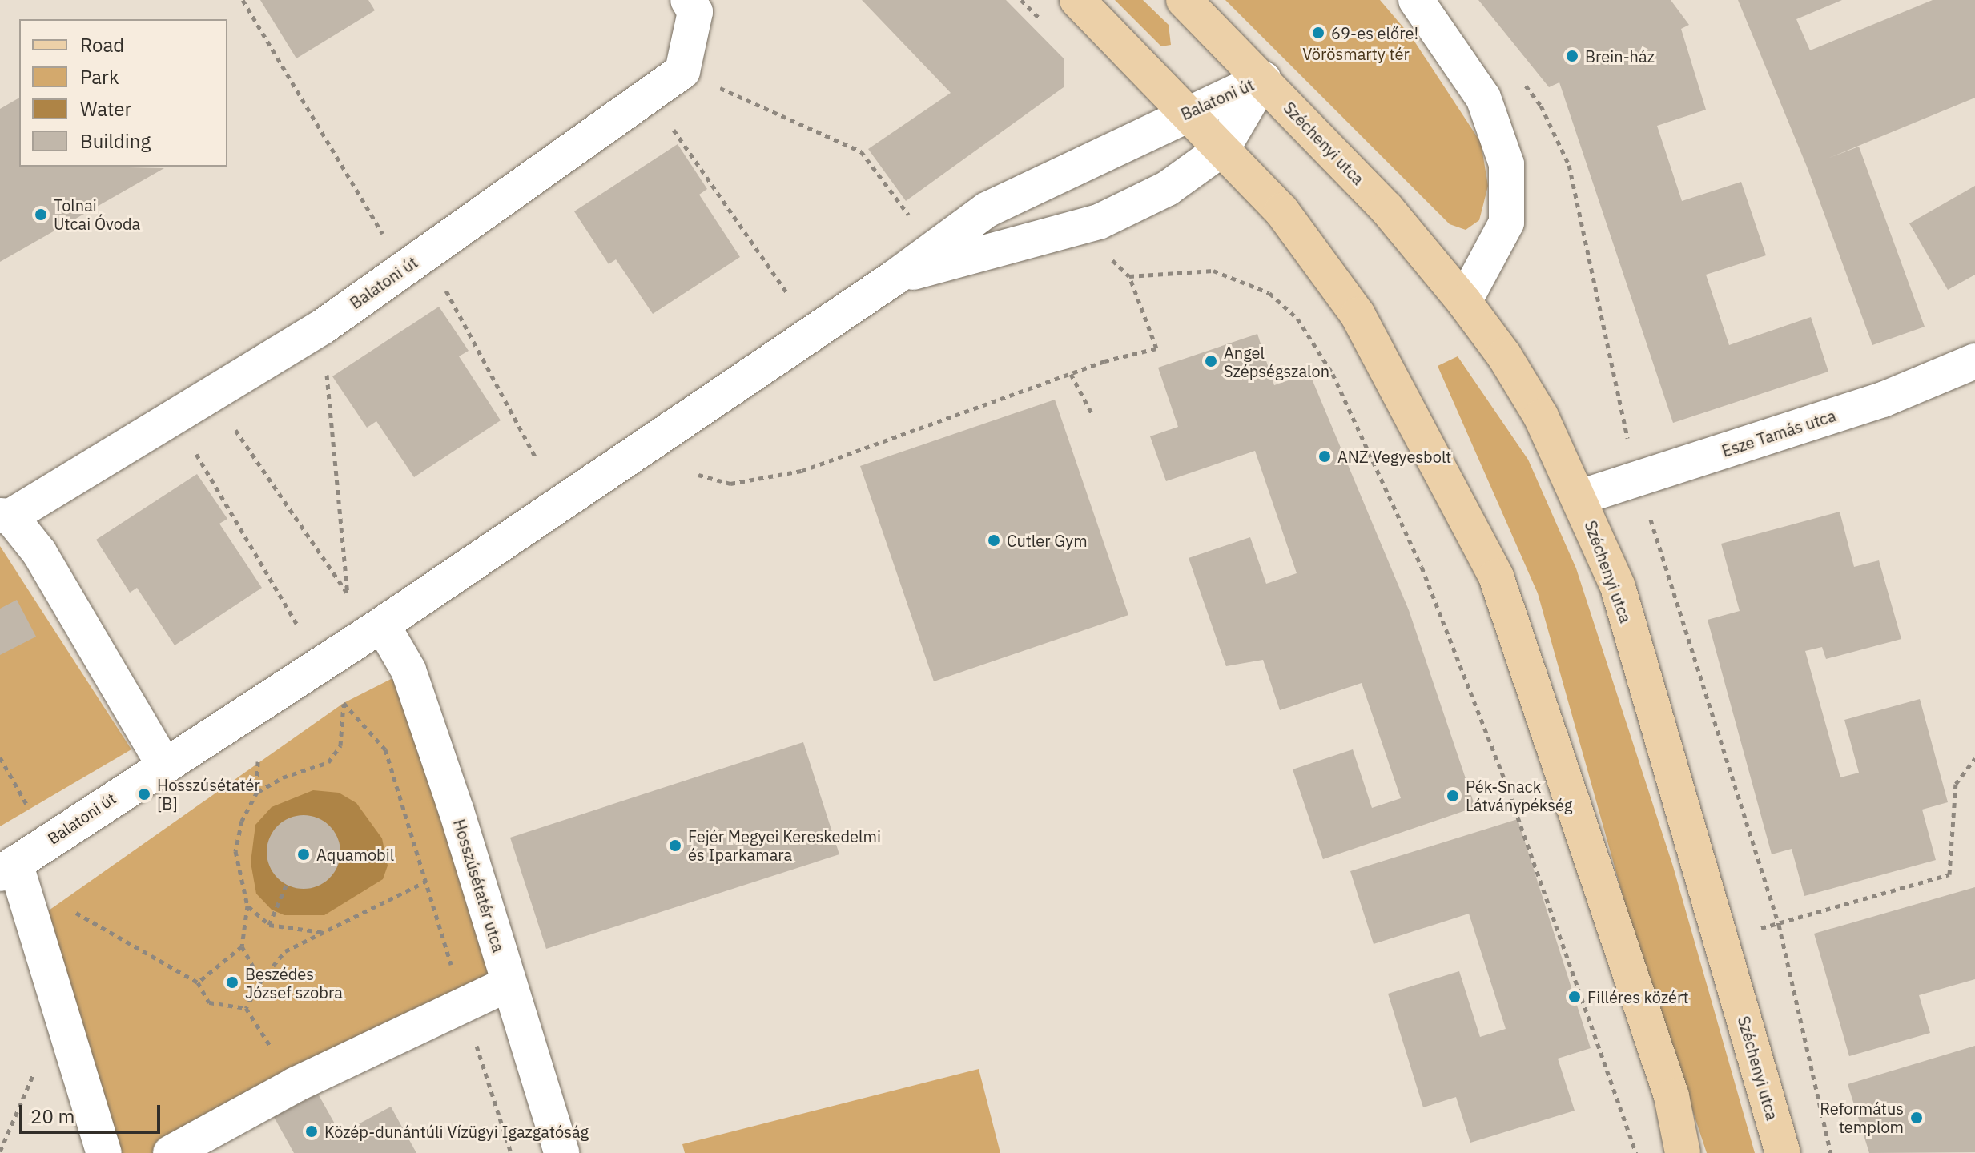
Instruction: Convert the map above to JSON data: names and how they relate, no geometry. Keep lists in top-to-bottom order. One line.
{"streets":{"main road":["Széchenyi utca"],"street":["Balatoni út","Esze Tamás utca","Hosszúsétatér utca"]},"crossings":[["Balatoni út","Széchenyi utca"],["Balatoni út","Hosszúsétatér utca"],["Széchenyi utca","Esze Tamás utca"]],"parks":["Vörösmarty tér"],"places":["69-es előre!","Brein-ház","Tolnai Utcai Óvoda","Angel Szépségszalon","ANZ Vegyesbolt","Cutler Gym","Hosszúsétatér [B]","Pék-Snack Látványpékség","Fejér Megyei Kereskedelmi és Iparkamara","Aquamobil","Beszédes József szobra","Filléres közért","Református templom","Közép-dunántúli Vízügyi Igazgatóság"],"legend":["Road","Park","Water","Building"],"scale_bar":"20 m"}
